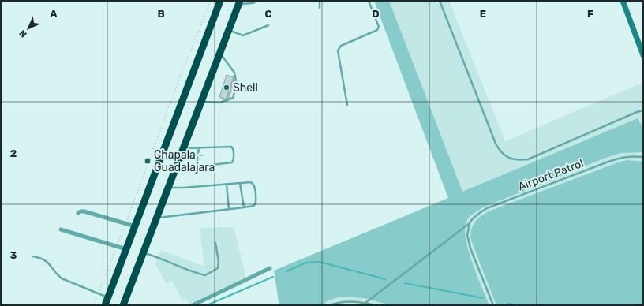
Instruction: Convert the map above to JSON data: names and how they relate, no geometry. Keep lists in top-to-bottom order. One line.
{"streets":{"lane":["Airport Patrol"]},"places":{"other":["Shell"],"transit":["Chapala - Guadalajara"]},"north":"bottom left","grid":{"columns":["A","B","C","D","E","F"],"rows":["2","3"]}}
